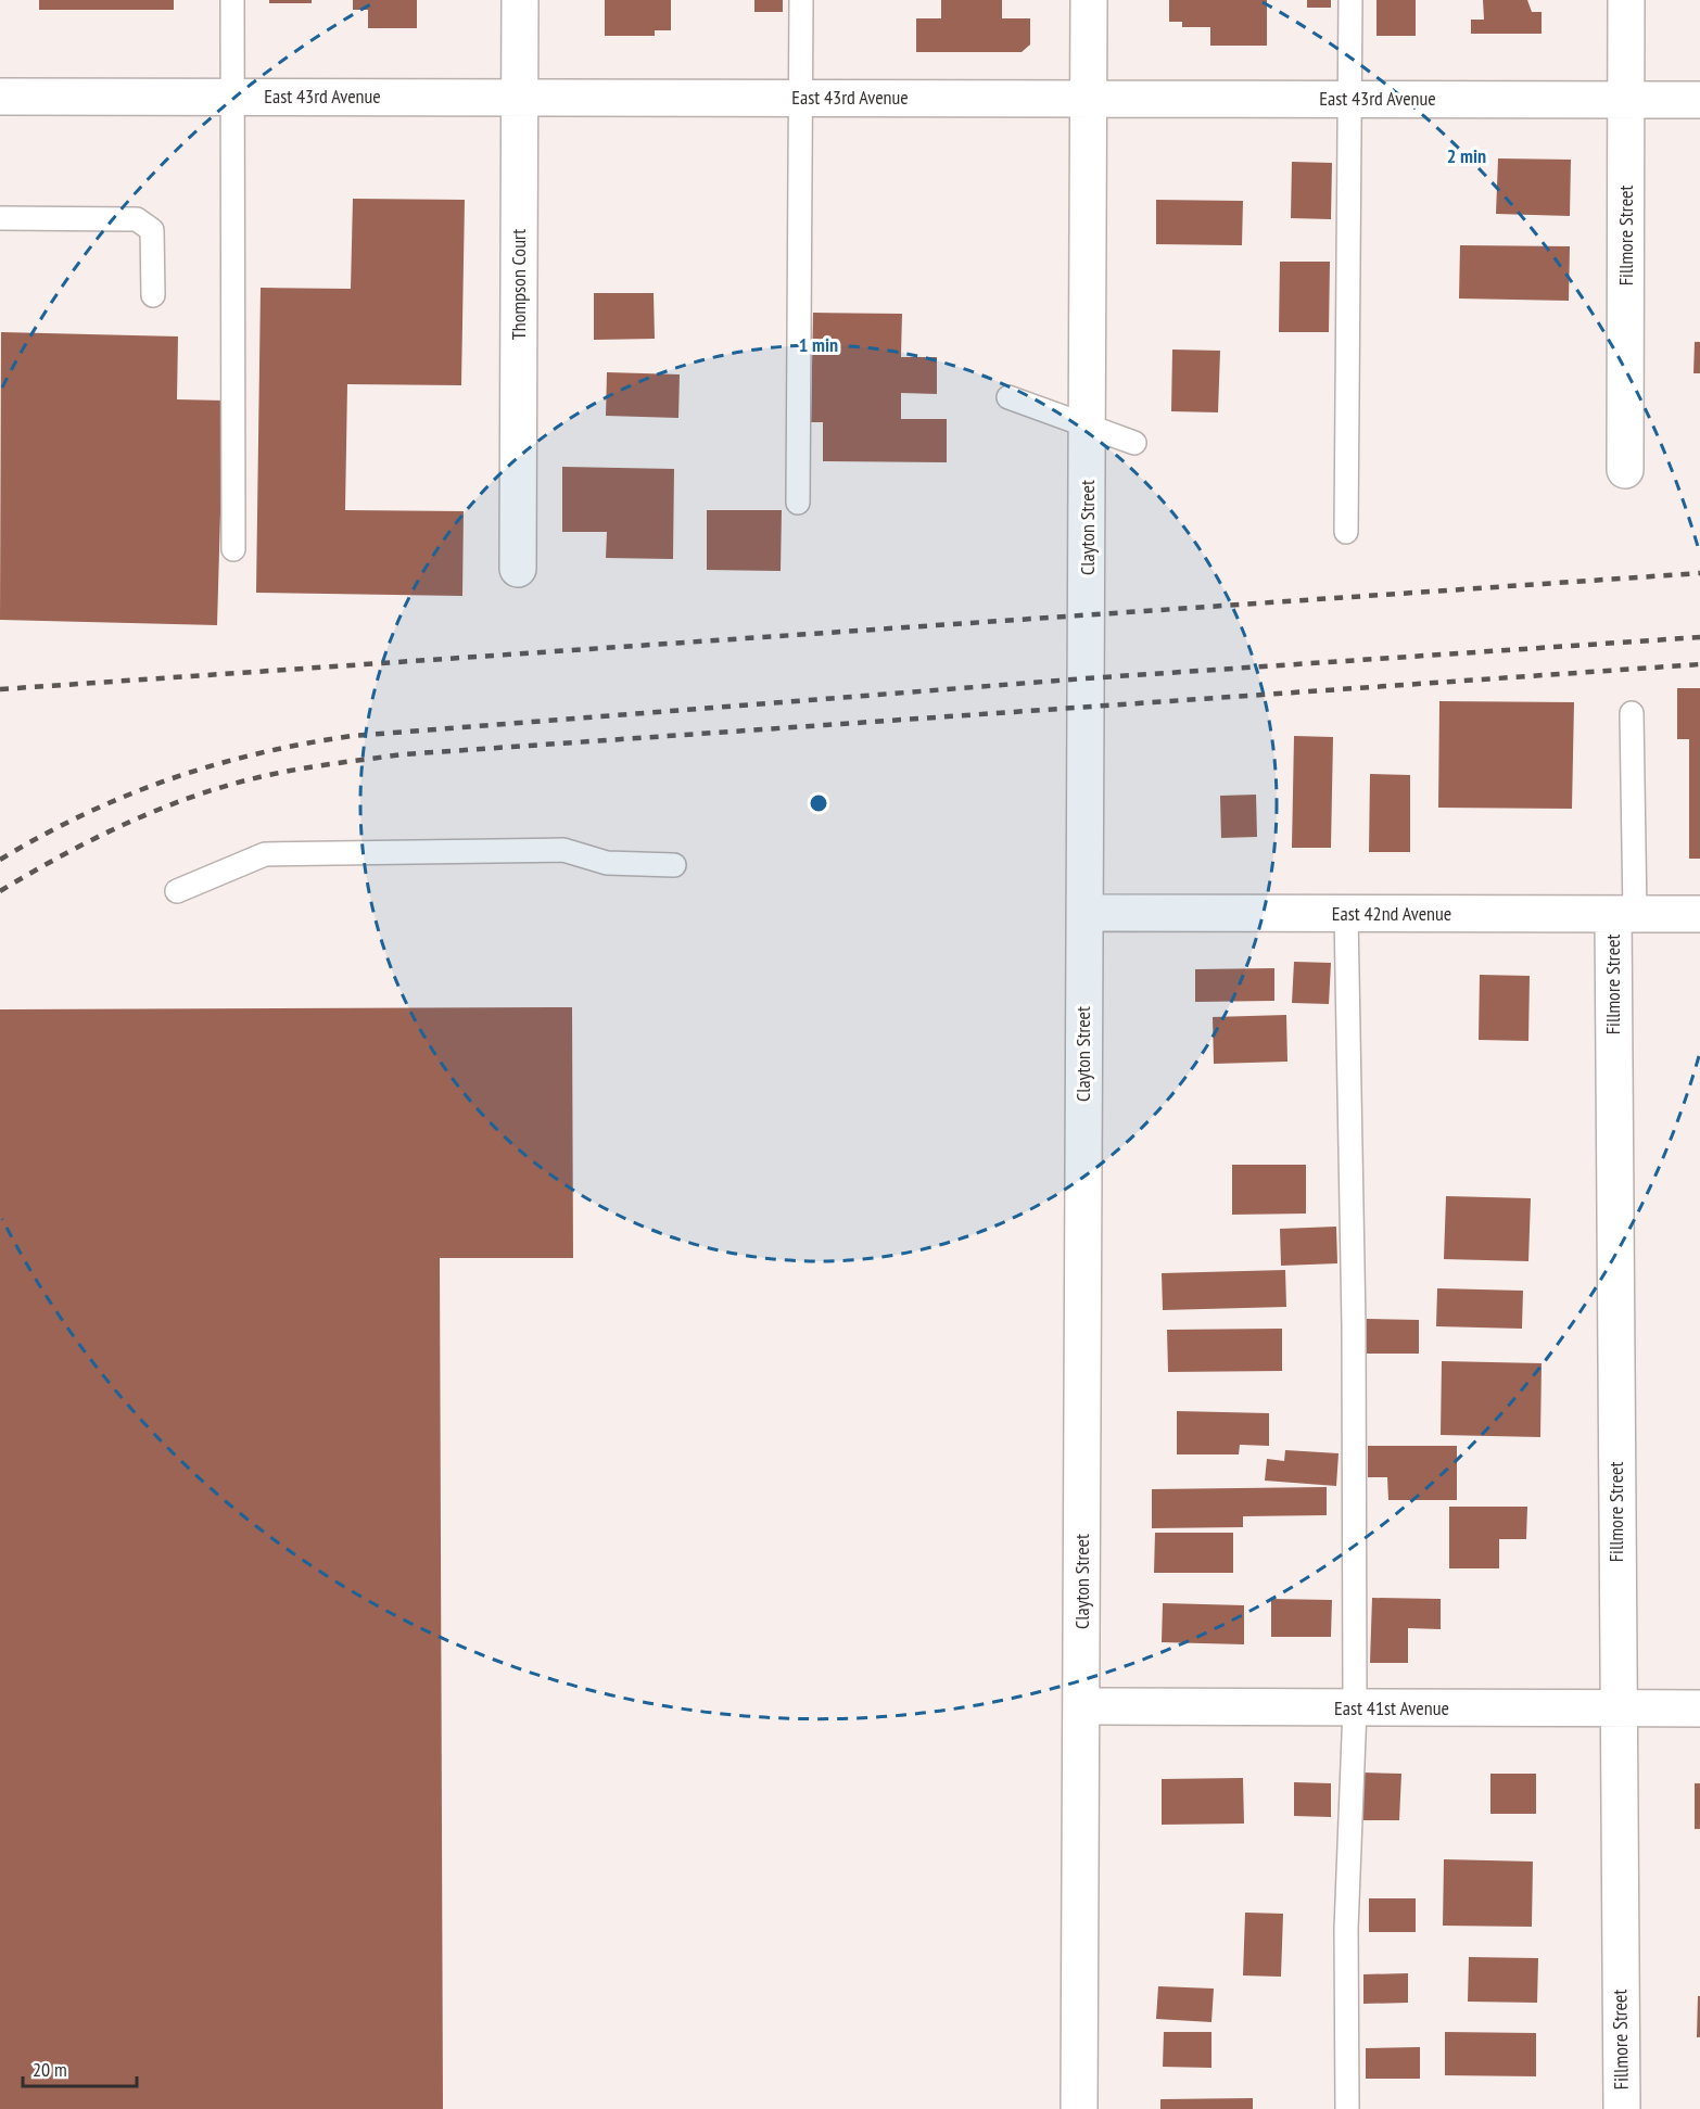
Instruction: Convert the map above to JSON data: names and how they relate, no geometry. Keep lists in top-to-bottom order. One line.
{"streets":{"street":["East 43rd Avenue","Fillmore Street","Thompson Court","Clayton Street","East 42nd Avenue","East 41st Avenue"]},"crossings":[["East 43rd Avenue","Fillmore Street"],["East 43rd Avenue","Thompson Court"],["East 43rd Avenue","Clayton Street"],["Fillmore Street","East 42nd Avenue"],["Fillmore Street","East 41st Avenue"],["Clayton Street","East 42nd Avenue"],["Clayton Street","East 41st Avenue"]],"scale_bar":"20 m","rings":["2 min","1 min"]}
